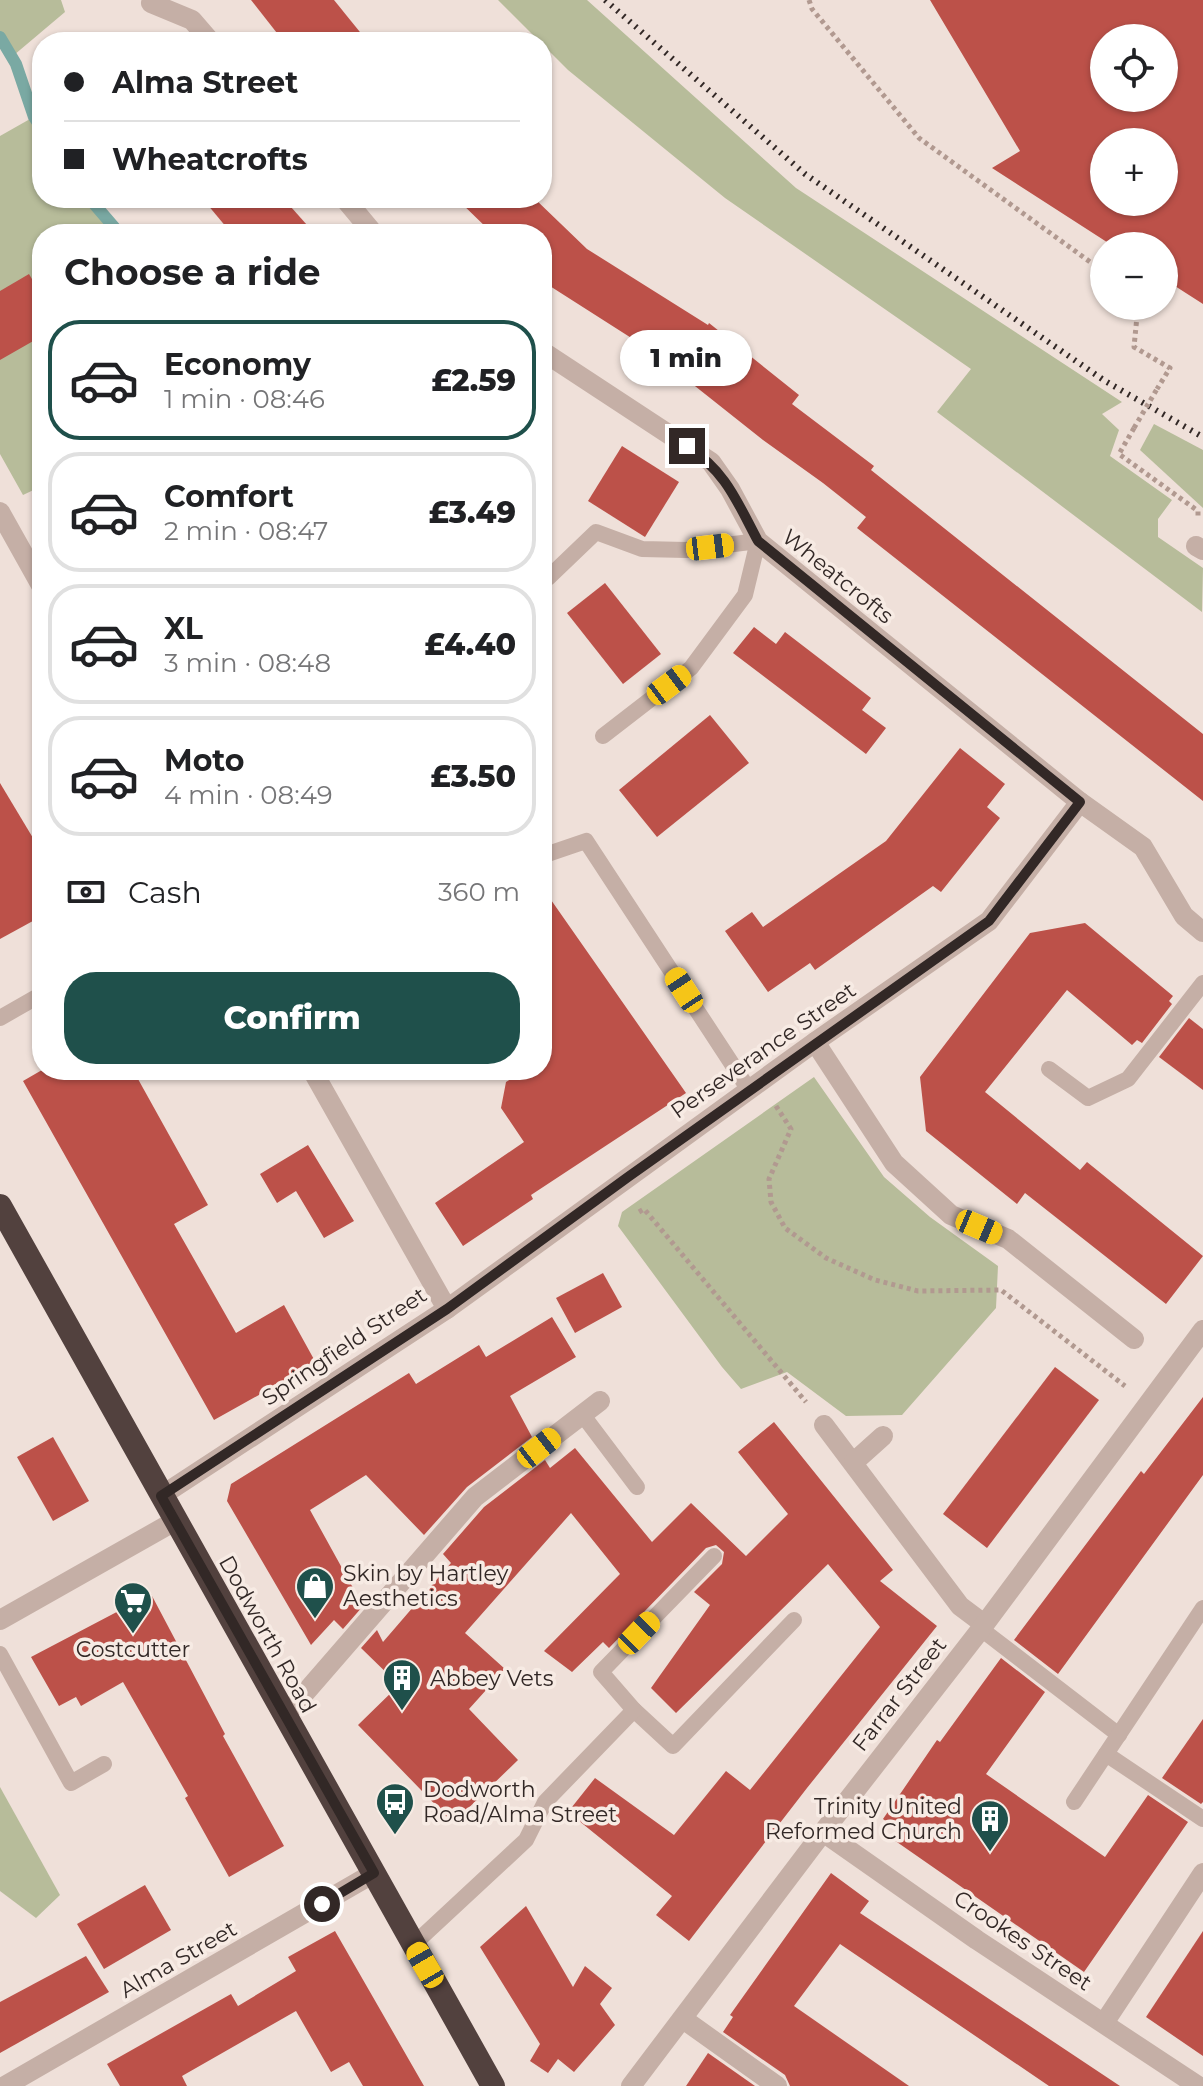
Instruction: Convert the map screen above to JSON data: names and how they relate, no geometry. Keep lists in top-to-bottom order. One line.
{"streets":{"highway":["Dodworth Road"],"street":["Wheatcrofts","Perseverance Street","Springfield Street","Farrar Street","Crookes Street","Alma Street"]},"crossings":[["Wheatcrofts","Perseverance Street"],["Perseverance Street","Springfield Street"],["Springfield Street","Dodworth Road"],["Dodworth Road","Alma Street"],["Farrar Street","Crookes Street"]],"places":{"shop":["Skin by Hartley Aesthetics"],"supermarket":["Costcutter"],"building":["Abbey Vets","Trinity United Reformed Church"],"bus stop":["Dodworth Road/Alma Street"]},"page":{"map_buttons":["+","−"],"banner":["Alma Street","Wheatcrofts"],"heading":"Choose a ride","list":[{"name":"Economy","note":"1 min · 08:46","value":"£2.59"},{"name":"Comfort","note":"2 min · 08:47","value":"£3.49"},{"name":"XL","note":"3 min · 08:48","value":"£4.40"},{"name":"Moto","note":"4 min · 08:49","value":"£3.50"}],"bubble":"1 min","pay":["Cash","360 m"],"buttons":"Confirm"}}
